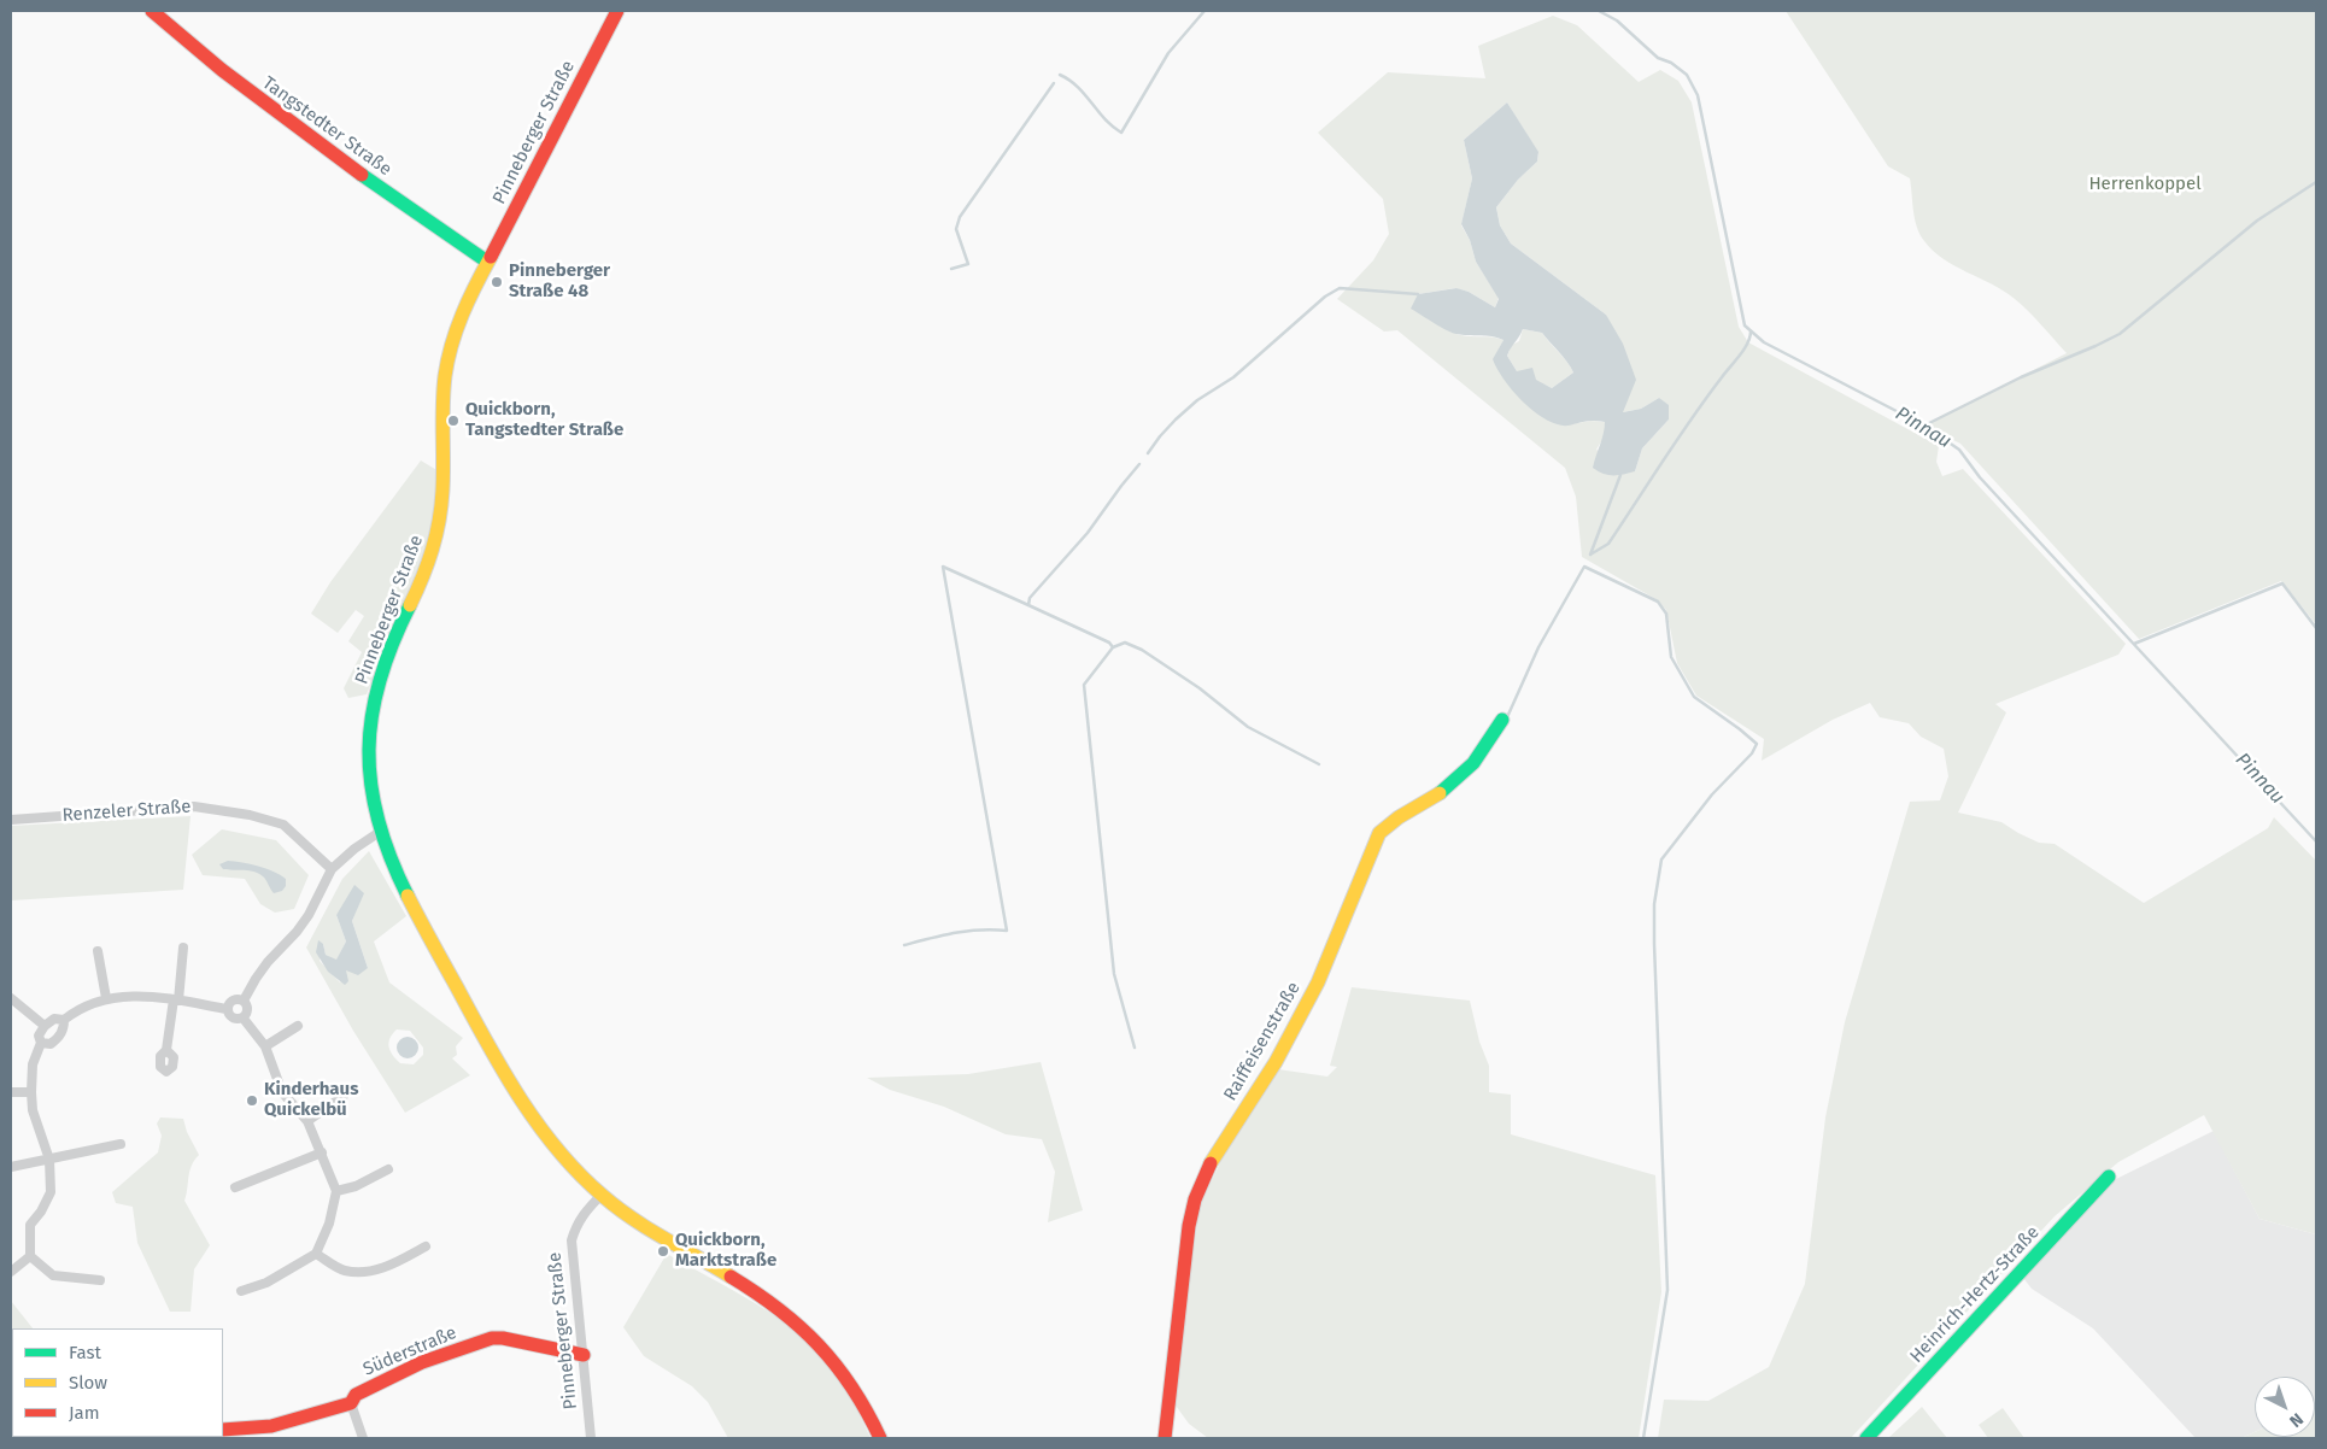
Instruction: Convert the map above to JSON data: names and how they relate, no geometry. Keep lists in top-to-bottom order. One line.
{"streets":{"street":["Tangstedter Straße","Pinneberger Straße","Renzeler Straße","Raiffeisenstraße","Heinrich-Hertz-Straße","Süderstraße"]},"crossings":[["Tangstedter Straße","Pinneberger Straße"],["Pinneberger Straße","Süderstraße"]],"water":["Pinnau"],"parks":["Herrenkoppel"],"places":["Pinneberger Straße 48","Quickborn, Tangstedter Straße","Kinderhaus Quickelbü","Quickborn, Marktstraße"],"legend":["Fast","Slow","Jam"],"north":"bottom right"}
